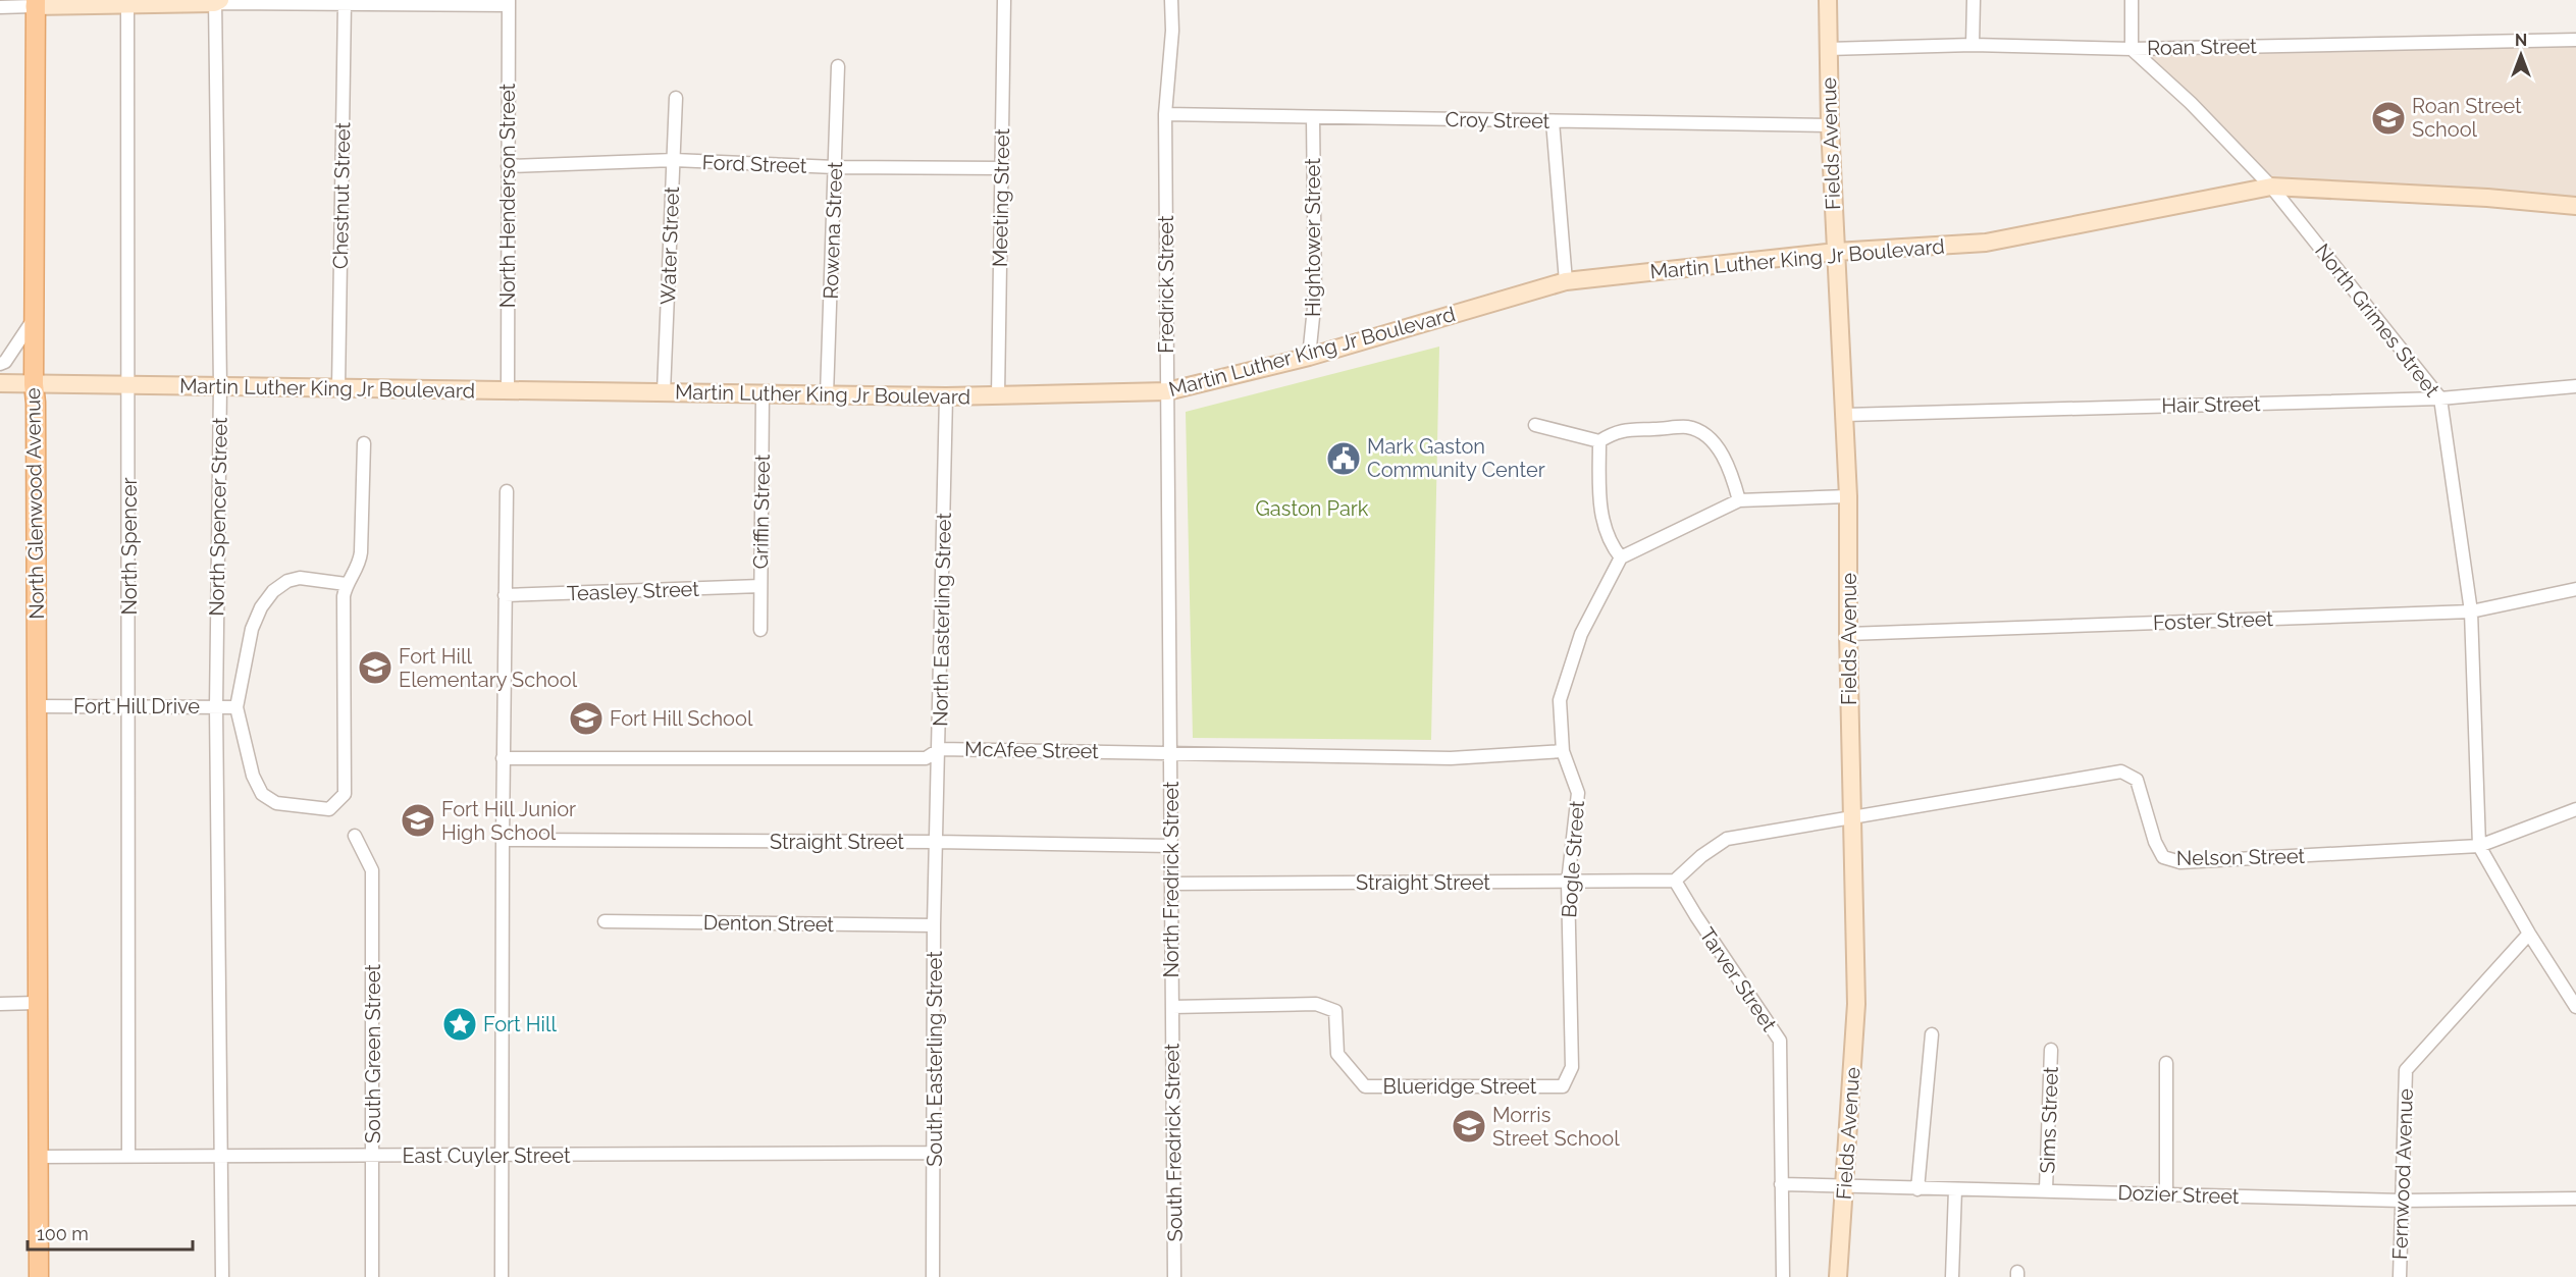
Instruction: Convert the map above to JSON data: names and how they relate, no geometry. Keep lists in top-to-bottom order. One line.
{"streets":{"main road":["North Glenwood Avenue"],"street":["Roan Street","Croy Street","Fields Avenue","Ford Street","Chestnut Street","North Henderson Street","Meeting Street","Rowena Street","Hightower Street","Water Street","Martin Luther King Jr Boulevard","Fredrick Street","North Grimes Street","Hair Street","Griffin Street","North Spencer Street","North Spencer","Teasley Street","North Easterling Street","Foster Street","Fort Hill Drive","McAfee Street","Straight Street","Nelson Street","Bogle Street","North Fredrick Street","Denton Street","Tarver Street","South Green Street","South Easterling Street","Blueridge Street","Sims Street","South Fredrick Street","East Cuyler Street","Fernwood Avenue","Dozier Street"]},"crossings":[["Roan Street","Fields Avenue"],["Roan Street","North Grimes Street"],["Croy Street","Fields Avenue"],["Croy Street","Hightower Street"],["Croy Street","Fredrick Street"],["Fields Avenue","Martin Luther King Jr Boulevard"],["Fields Avenue","Hair Street"],["Fields Avenue","Foster Street"],["Fields Avenue","Nelson Street"],["Fields Avenue","Dozier Street"],["Ford Street","North Henderson Street"],["Ford Street","Meeting Street"],["Ford Street","Rowena Street"],["Ford Street","Water Street"],["Chestnut Street","Martin Luther King Jr Boulevard"],["North Henderson Street","Martin Luther King Jr Boulevard"],["Meeting Street","Martin Luther King Jr Boulevard"],["Rowena Street","Martin Luther King Jr Boulevard"],["Hightower Street","Martin Luther King Jr Boulevard"],["Water Street","Martin Luther King Jr Boulevard"],["Martin Luther King Jr Boulevard","Fredrick Street"],["Martin Luther King Jr Boulevard","North Grimes Street"],["Martin Luther King Jr Boulevard","North Glenwood Avenue"],["Martin Luther King Jr Boulevard","Griffin Street"],["Martin Luther King Jr Boulevard","North Spencer Street"],["Martin Luther King Jr Boulevard","North Spencer"],["Martin Luther King Jr Boulevard","North Easterling Street"],["Fredrick Street","McAfee Street"],["Fredrick Street","North Fredrick Street"],["North Grimes Street","Hair Street"],["North Grimes Street","Foster Street"],["North Grimes Street","Nelson Street"],["North Glenwood Avenue","Fort Hill Drive"],["North Glenwood Avenue","East Cuyler Street"],["Griffin Street","Teasley Street"],["North Spencer Street","Fort Hill Drive"],["North Spencer Street","East Cuyler Street"],["North Spencer","Fort Hill Drive"],["North Spencer","East Cuyler Street"],["North Easterling Street","McAfee Street"],["North Easterling Street","Straight Street"],["North Easterling Street","South Easterling Street"],["McAfee Street","Bogle Street"],["McAfee Street","North Fredrick Street"],["Straight Street","Bogle Street"],["Straight Street","North Fredrick Street"],["Straight Street","Tarver Street"],["Straight Street","South Easterling Street"],["Bogle Street","Blueridge Street"],["North Fredrick Street","Blueridge Street"],["North Fredrick Street","South Fredrick Street"],["Denton Street","South Easterling Street"],["Tarver Street","Dozier Street"],["South Green Street","East Cuyler Street"],["South Easterling Street","East Cuyler Street"],["Blueridge Street","South Fredrick Street"],["Sims Street","Dozier Street"],["Fernwood Avenue","Dozier Street"]],"parks":["Gaston Park"],"places":{"school or university":["Roan Street School","Fort Hill Elementary School","Fort Hill School","Fort Hill Junior High School","Morris Street School"],"public building":["Mark Gaston Community Center"],"place":["Fort Hill"]},"scale_bar":"100 m","north":"top"}
